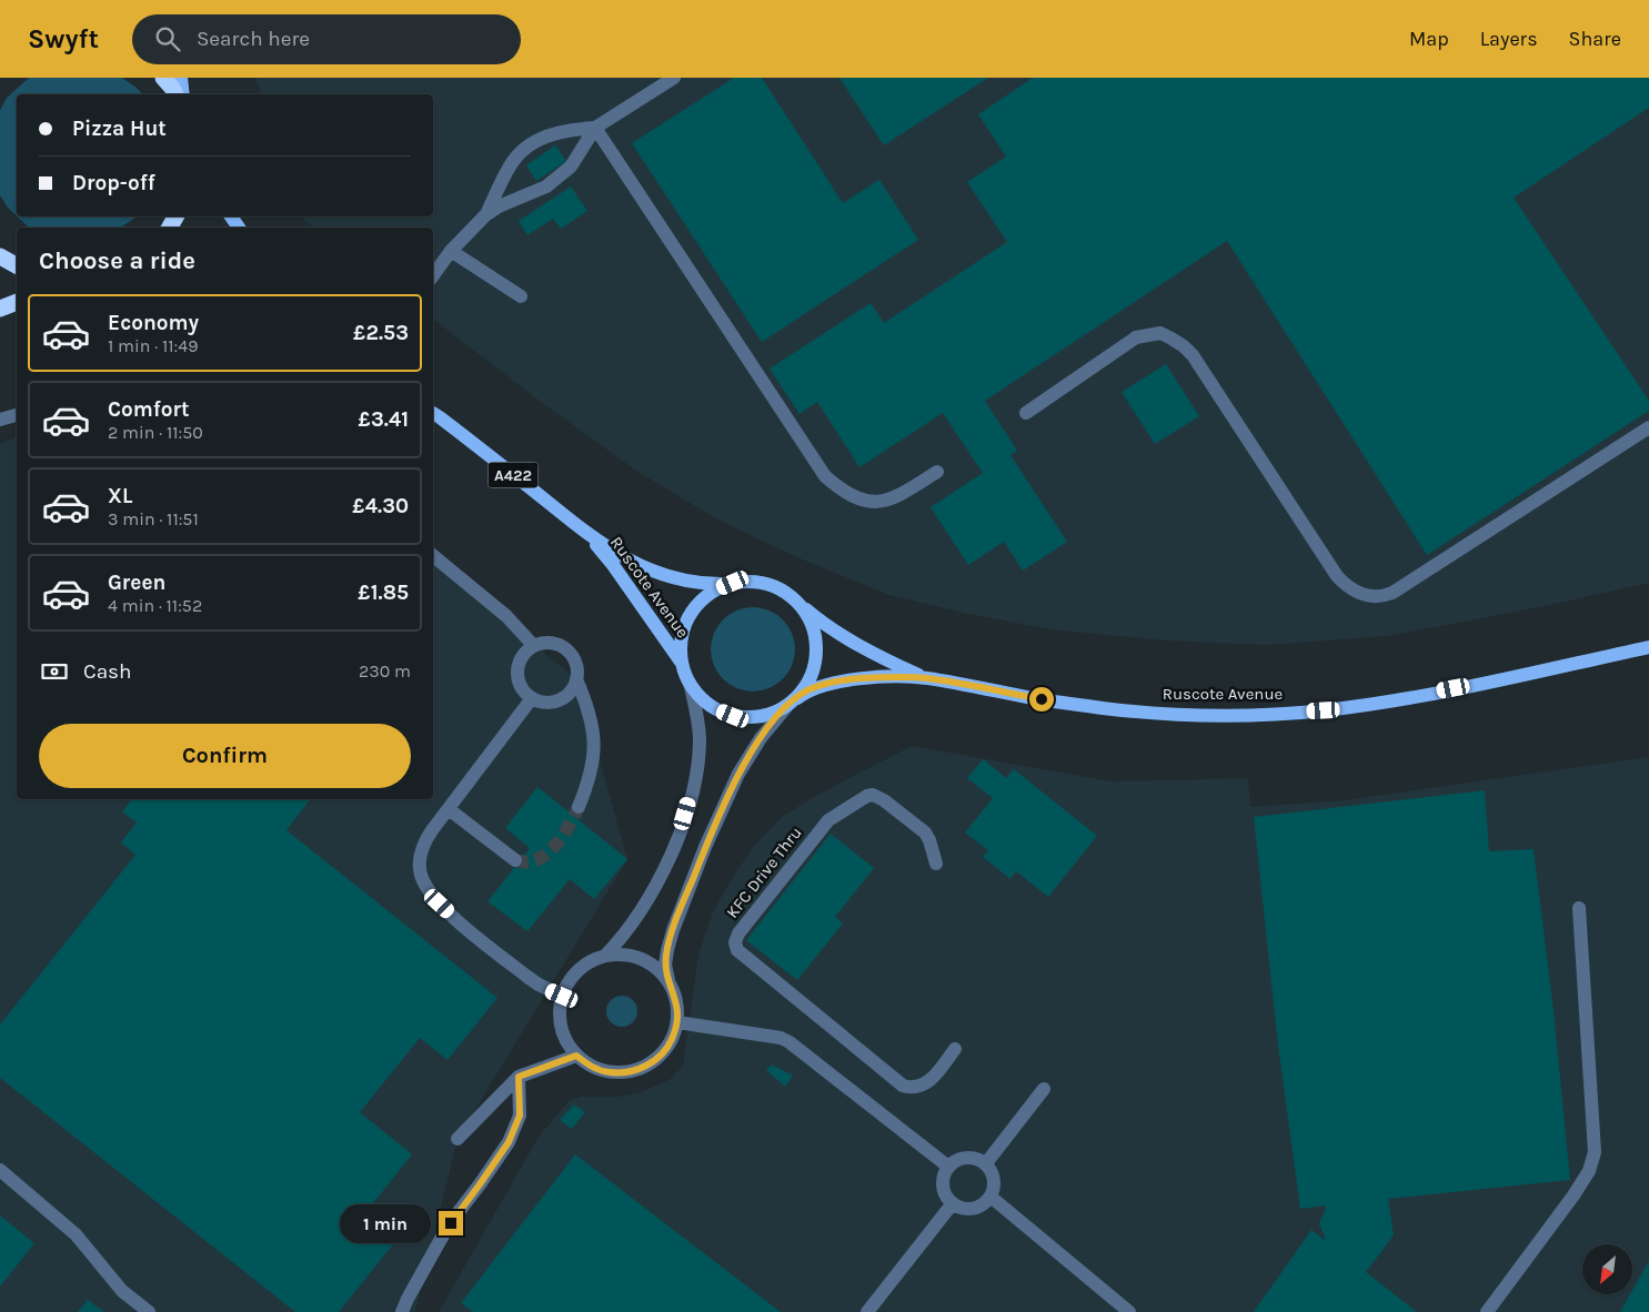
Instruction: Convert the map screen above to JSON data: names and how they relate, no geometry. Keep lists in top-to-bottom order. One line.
{"streets":{"main road":["A422","Ruscote Avenue"],"street":["KFC Drive Thru"]},"north":"bottom left","page":{"header":"Swyft","search":"Search here","nav":["Map","Layers","Share"],"banner":["Pizza Hut","Drop-off"],"heading":"Choose a ride","list":[{"name":"Economy","note":"1 min · 11:49","value":"£2.53"},{"name":"Comfort","note":"2 min · 11:50","value":"£3.41"},{"name":"XL","note":"3 min · 11:51","value":"£4.30"},{"name":"Green","note":"4 min · 11:52","value":"£1.85"}],"pay":["Cash","230 m"],"buttons":"Confirm","bubble":"1 min"}}
